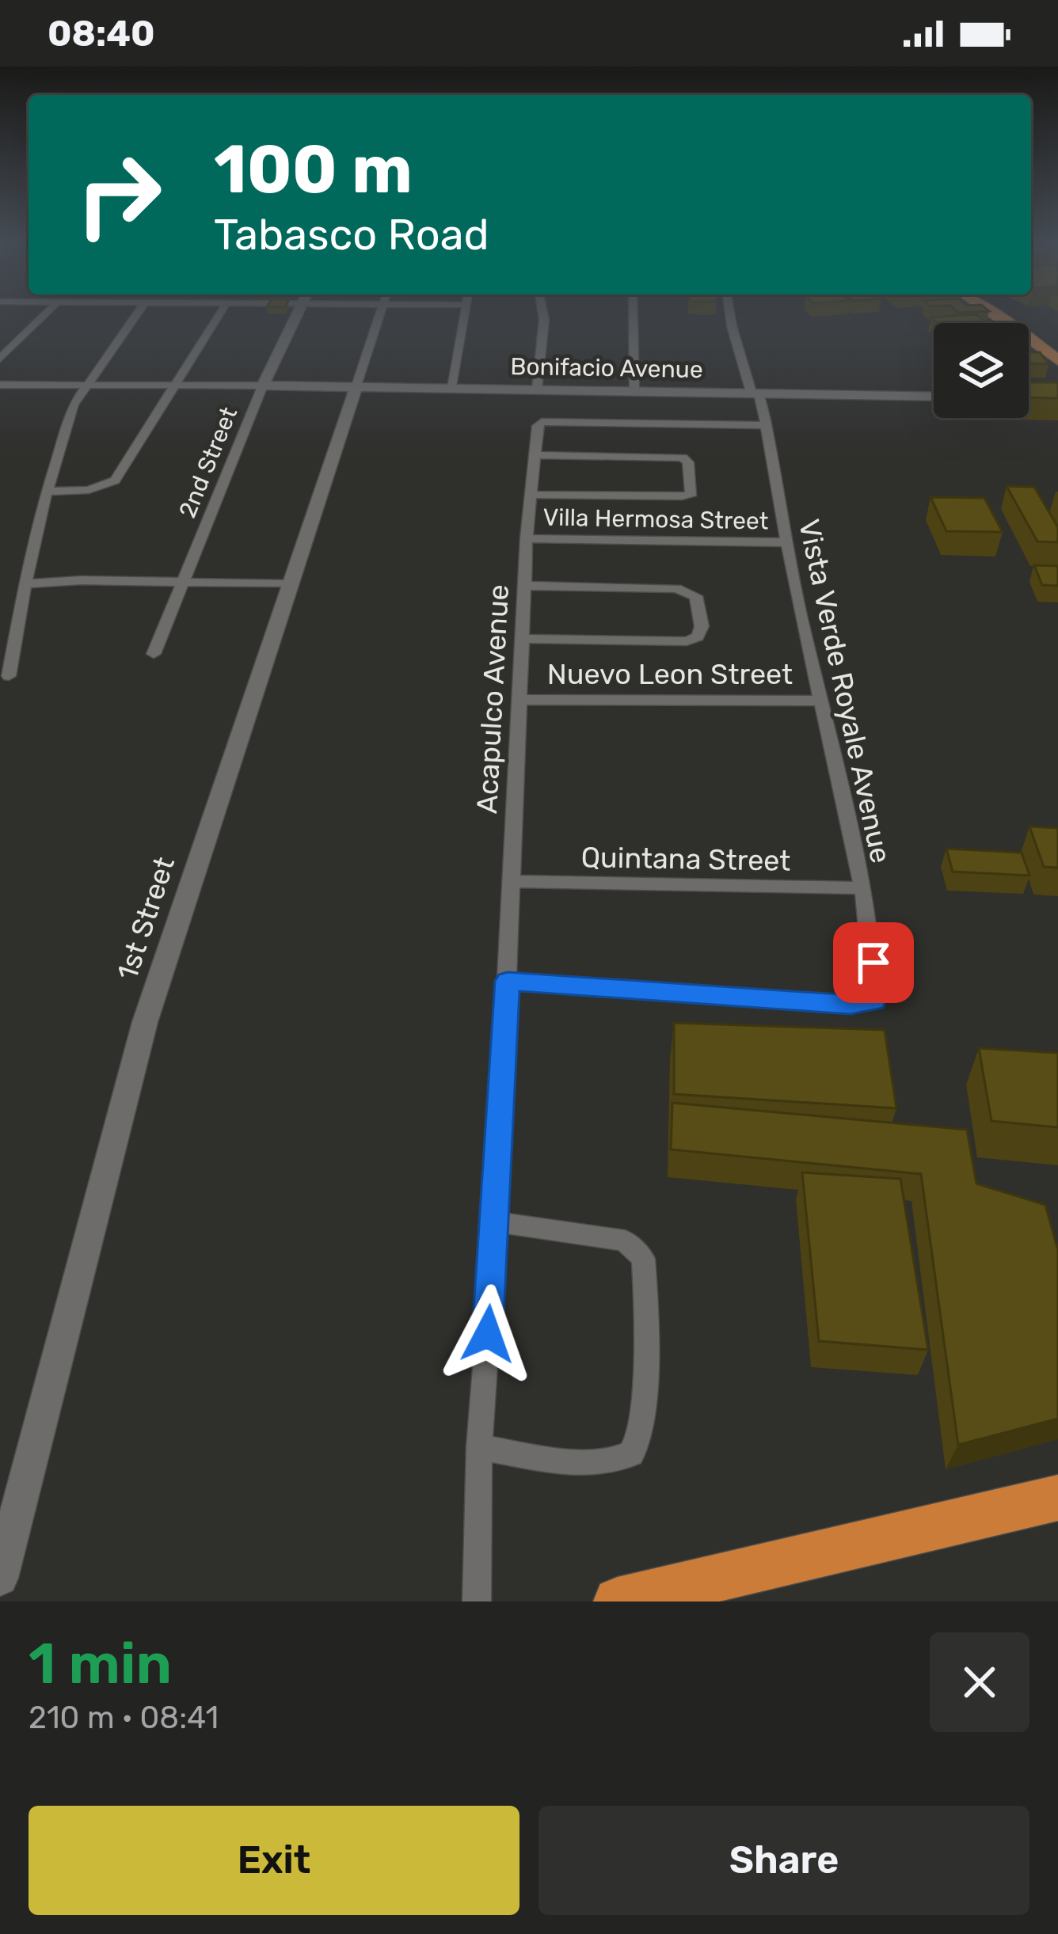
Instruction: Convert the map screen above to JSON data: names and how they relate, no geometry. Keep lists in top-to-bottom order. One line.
{"streets":{"street":["Bonifacio Avenue","2nd Street","Villa Hermosa Street","Nuevo Leon Street","Vista Verde Royale Avenue","Acapulco Avenue","Quintana Street","1st Street"]},"crossings":[["Bonifacio Avenue","2nd Street"],["Bonifacio Avenue","Vista Verde Royale Avenue"],["Bonifacio Avenue","1st Street"],["Villa Hermosa Street","Vista Verde Royale Avenue"],["Villa Hermosa Street","Acapulco Avenue"],["Nuevo Leon Street","Vista Verde Royale Avenue"],["Nuevo Leon Street","Acapulco Avenue"],["Vista Verde Royale Avenue","Acapulco Avenue"],["Vista Verde Royale Avenue","Quintana Street"],["Acapulco Avenue","Quintana Street"]],"page":{"status":"08:40","turn":["100 m","Tabasco Road"],"heading":["1 min","210 m · 08:41"],"buttons":["Exit","Share"]}}
